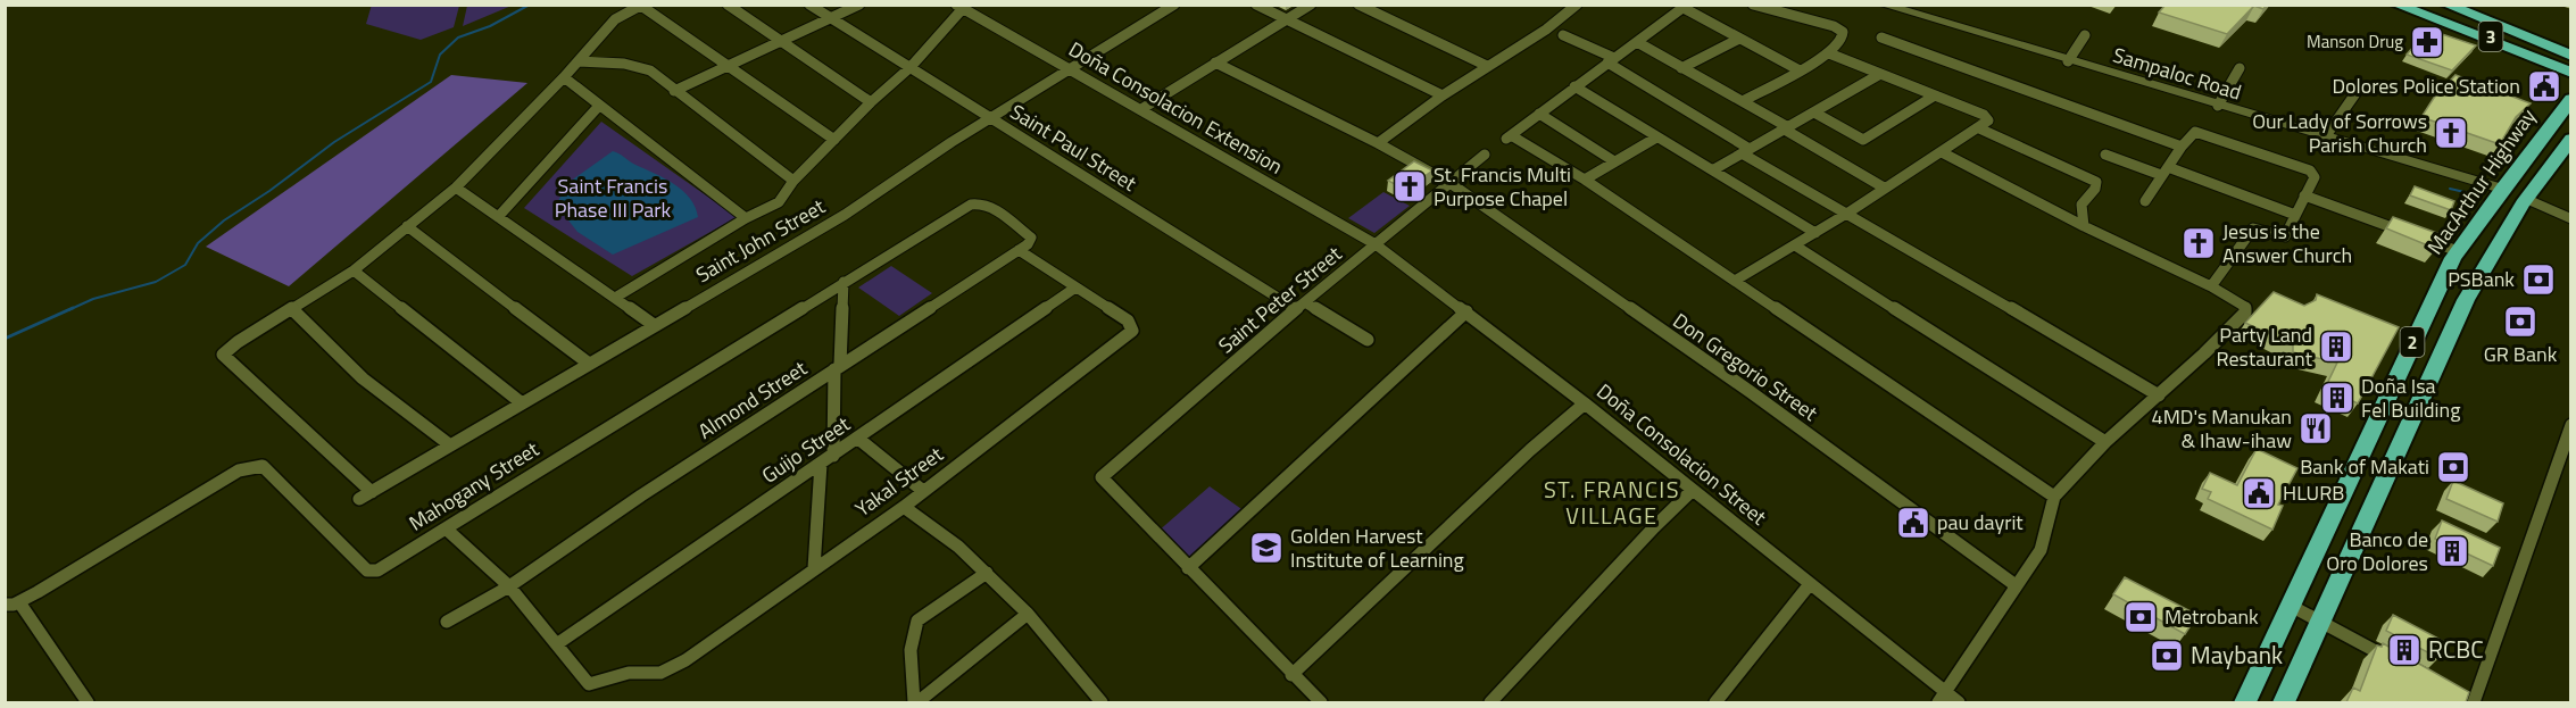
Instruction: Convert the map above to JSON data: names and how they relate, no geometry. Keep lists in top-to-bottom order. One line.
{"streets":{"highway":["3","MacArthur Highway","2"],"street":["Sampaloc Road","Doña Consolacion Extension","Saint Paul Street","Saint John Street","Saint Peter Street","Don Gregorio Street","Almond Street","Guijo Street","Doña Consolacion Street","Yakal Street","Mahogany Street"]},"crossings":[["Sampaloc Road","MacArthur Highway"],["Doña Consolacion Extension","Saint John Street"],["Doña Consolacion Extension","Saint Peter Street"],["Doña Consolacion Extension","Doña Consolacion Street"],["Saint Paul Street","Saint John Street"],["Saint Paul Street","Saint Peter Street"],["Saint Peter Street","Don Gregorio Street"],["Saint Peter Street","Doña Consolacion Street"],["Almond Street","Mahogany Street"],["Guijo Street","Yakal Street"]],"districts":["ST. FRANCIS VILLAGE"],"parks":["Saint Francis Phase III Park"],"places":{"pharmacy":["Manson Drug"],"public building":["Dolores Police Station","HLURB","pau dayrit"],"church":["Our Lady of Sorrows Parish Church","St. Francis Multi Purpose Chapel","Jesus is the Answer Church"],"bank":["PSBank","GR Bank","Bank of Makati","Metrobank","Maybank"],"building":["Party Land Restaurant","Doña Isa Fel Building","Banco de Oro Dolores","RCBC"],"restaurant":["4MD's Manukan & Ihaw-ihaw"],"school or university":["Golden Harvest Institute of Learning"]}}
